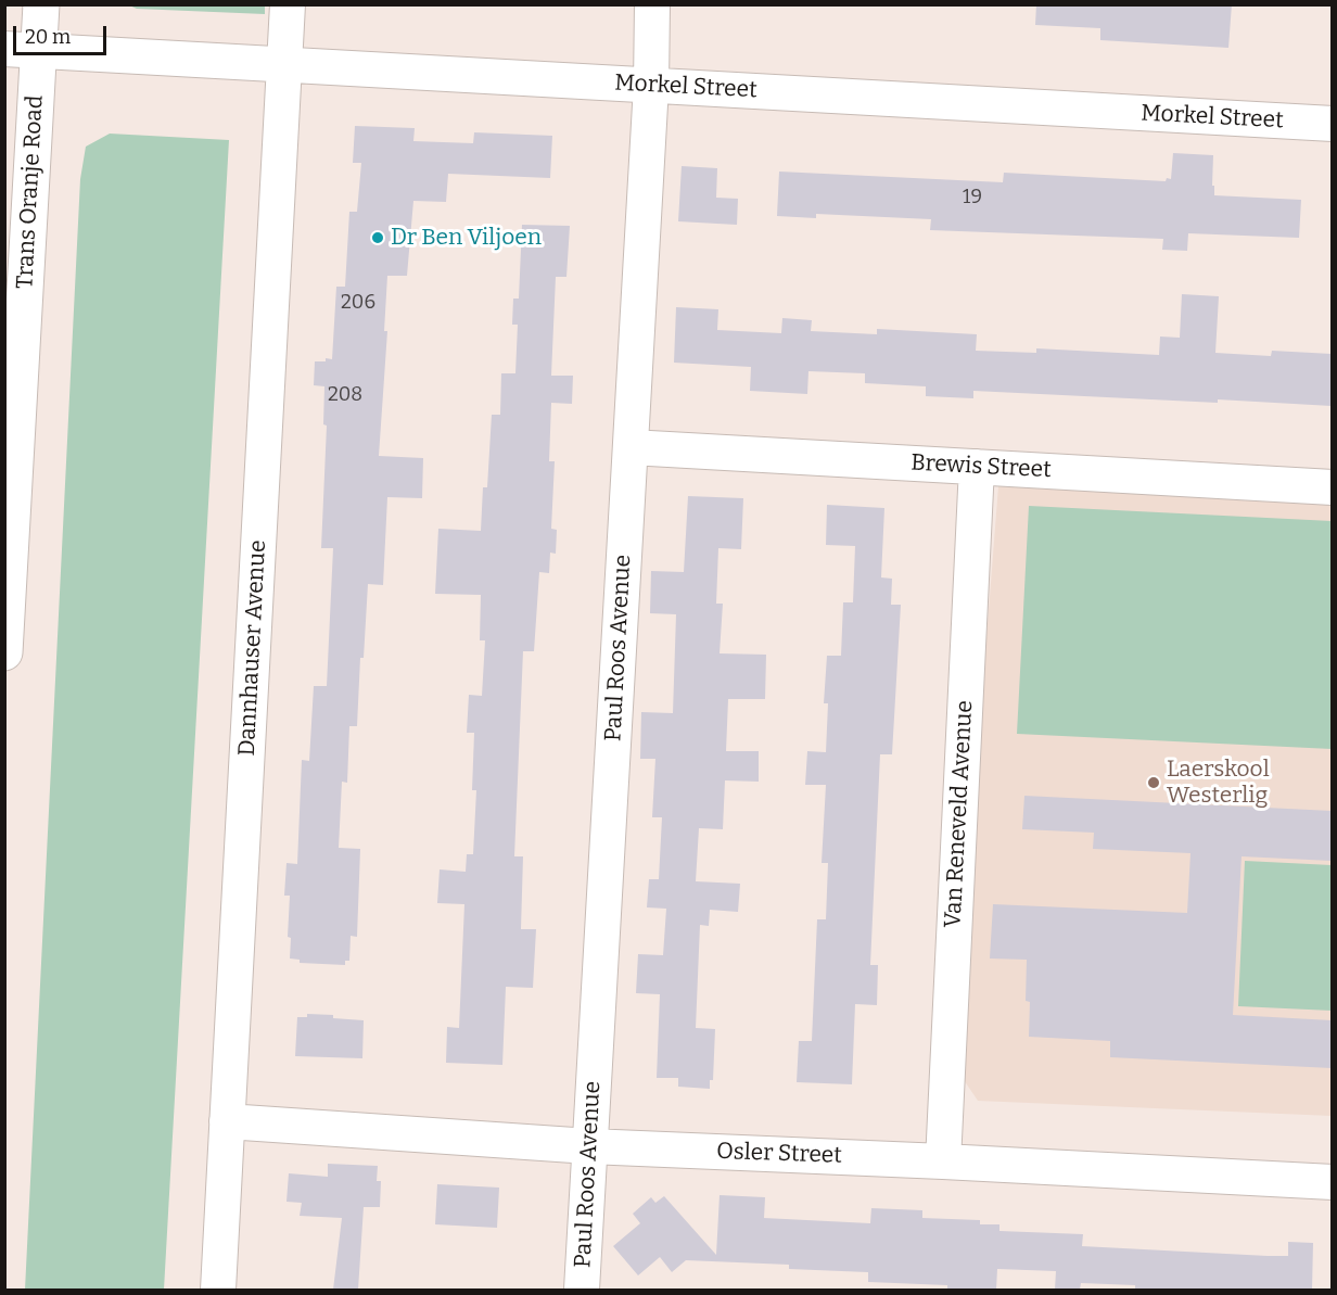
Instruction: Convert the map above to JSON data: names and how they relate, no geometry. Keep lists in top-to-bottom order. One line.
{"streets":{"main road":["Trans Oranje Road"],"street":["Morkel Street","Brewis Street","Dannhauser Avenue","Paul Roos Avenue","Van Reneveld Avenue","Osler Street"]},"crossings":[["Morkel Street","Trans Oranje Road"],["Morkel Street","Dannhauser Avenue"],["Morkel Street","Paul Roos Avenue"],["Brewis Street","Paul Roos Avenue"],["Brewis Street","Van Reneveld Avenue"],["Dannhauser Avenue","Osler Street"],["Paul Roos Avenue","Osler Street"],["Van Reneveld Avenue","Osler Street"]],"places":["Dr Ben Viljoen","Laerskool Westerlig"],"house_numbers":["19","206","208"],"scale_bar":"20 m"}
